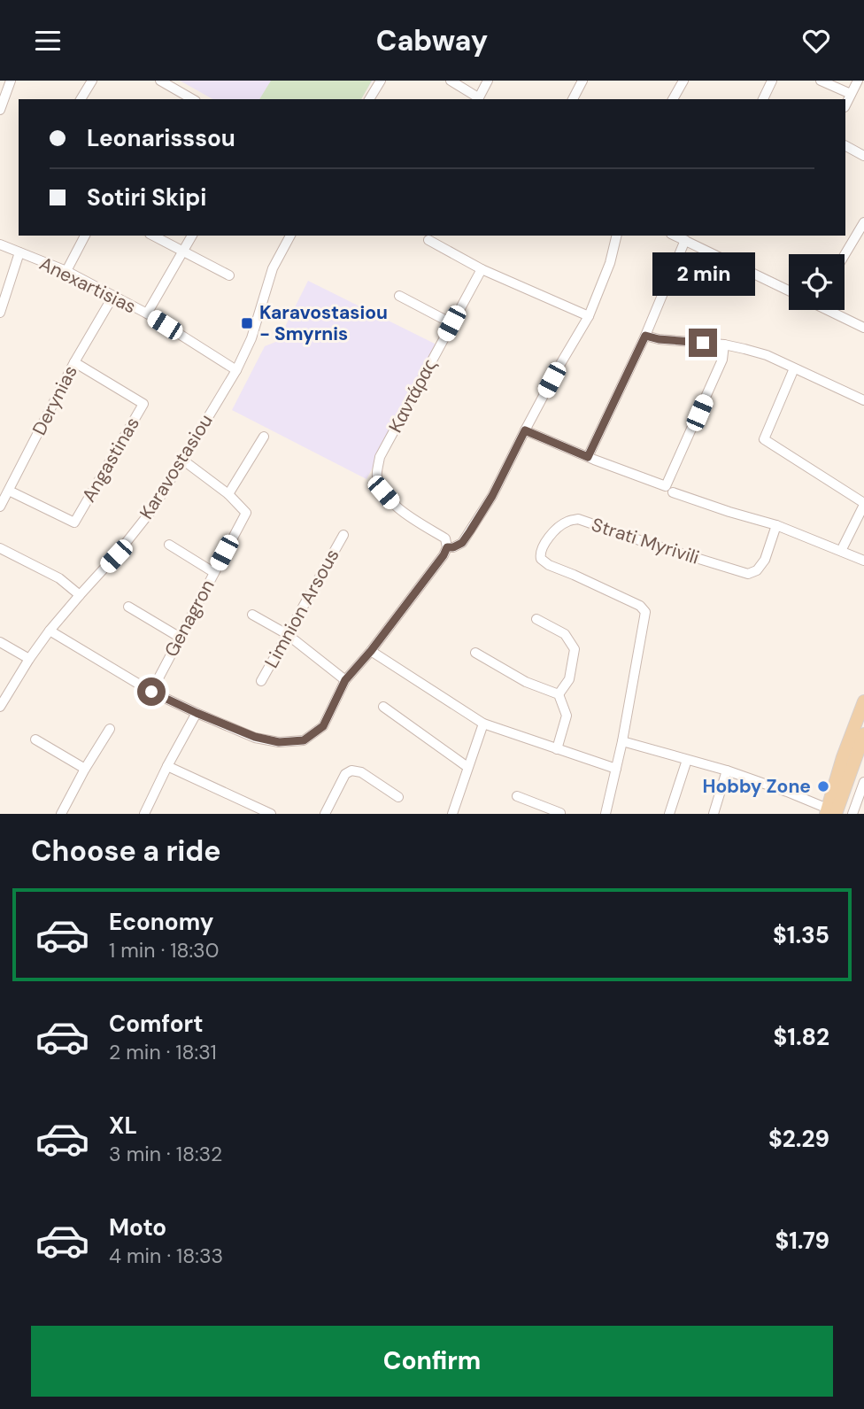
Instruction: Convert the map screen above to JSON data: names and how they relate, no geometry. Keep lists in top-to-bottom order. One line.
{"streets":{"street":["Anexartisias","Καντάρας","Derynias","Angastinas","Karavostasiou","Strati Myrivili","Limnion Arsous","Genagron"]},"crossings":[["Anexartisias","Derynias"],["Anexartisias","Karavostasiou"],["Derynias","Angastinas"]],"places":{"transit":["Karavostasiou - Smyrnis"],"other":["Hobby Zone"]},"page":{"header":"Cabway","banner":["Leonarisssou","Sotiri Skipi"],"bubble":"2 min","heading":"Choose a ride","list":[{"name":"Economy","note":"1 min · 18:30","value":"$1.35"},{"name":"Comfort","note":"2 min · 18:31","value":"$1.82"},{"name":"XL","note":"3 min · 18:32","value":"$2.29"},{"name":"Moto","note":"4 min · 18:33","value":"$1.79"}],"buttons":"Confirm"}}
